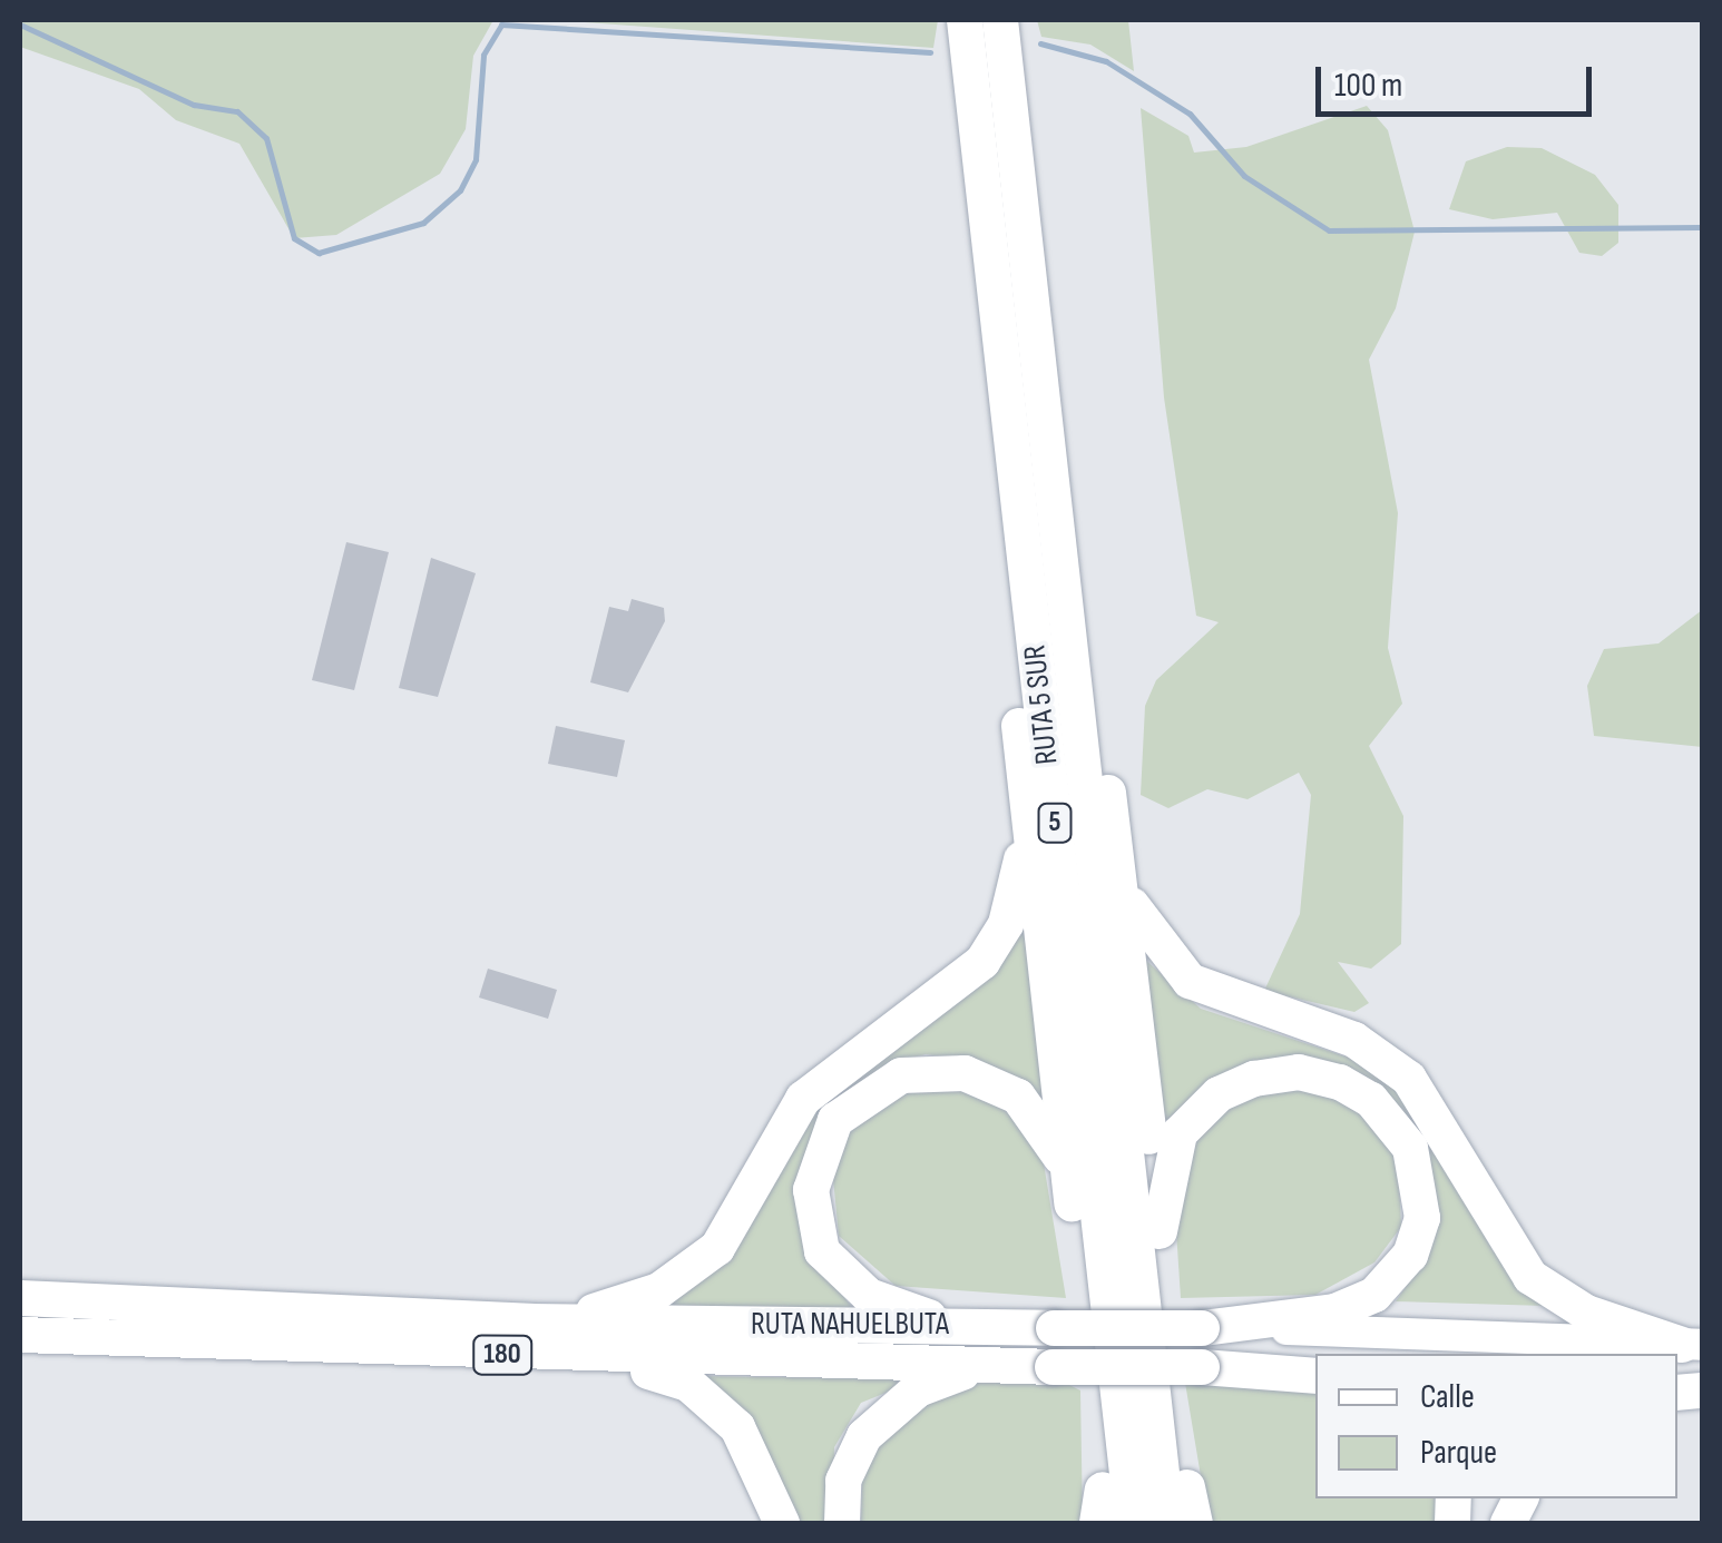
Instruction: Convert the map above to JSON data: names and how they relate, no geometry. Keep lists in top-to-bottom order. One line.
{"streets":{"highway":["RUTA 5 SUR","5","RUTA NAHUELBUTA","180"]},"legend":["Calle","Parque"],"scale_bar":"100 m"}
